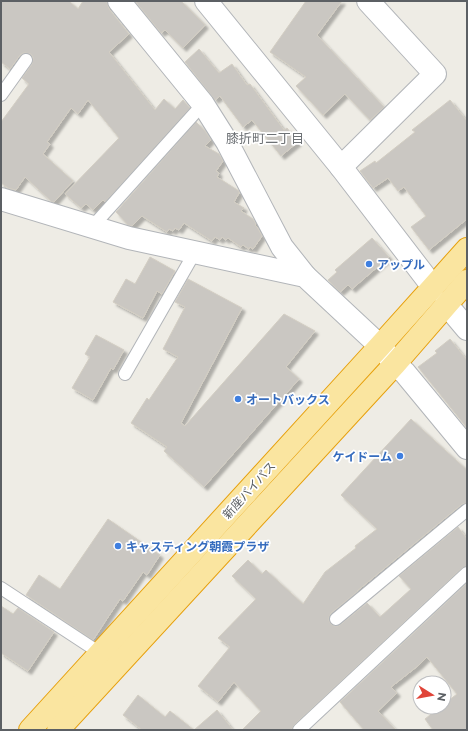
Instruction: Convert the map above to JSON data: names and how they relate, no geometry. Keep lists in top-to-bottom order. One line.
{"streets":{"highway":["新座バイパス"]},"districts":["膝折町二丁目"],"places":["アップル","オートバックス","ケイドーム","キャスティング朝霞プラザ"],"north":"right"}
